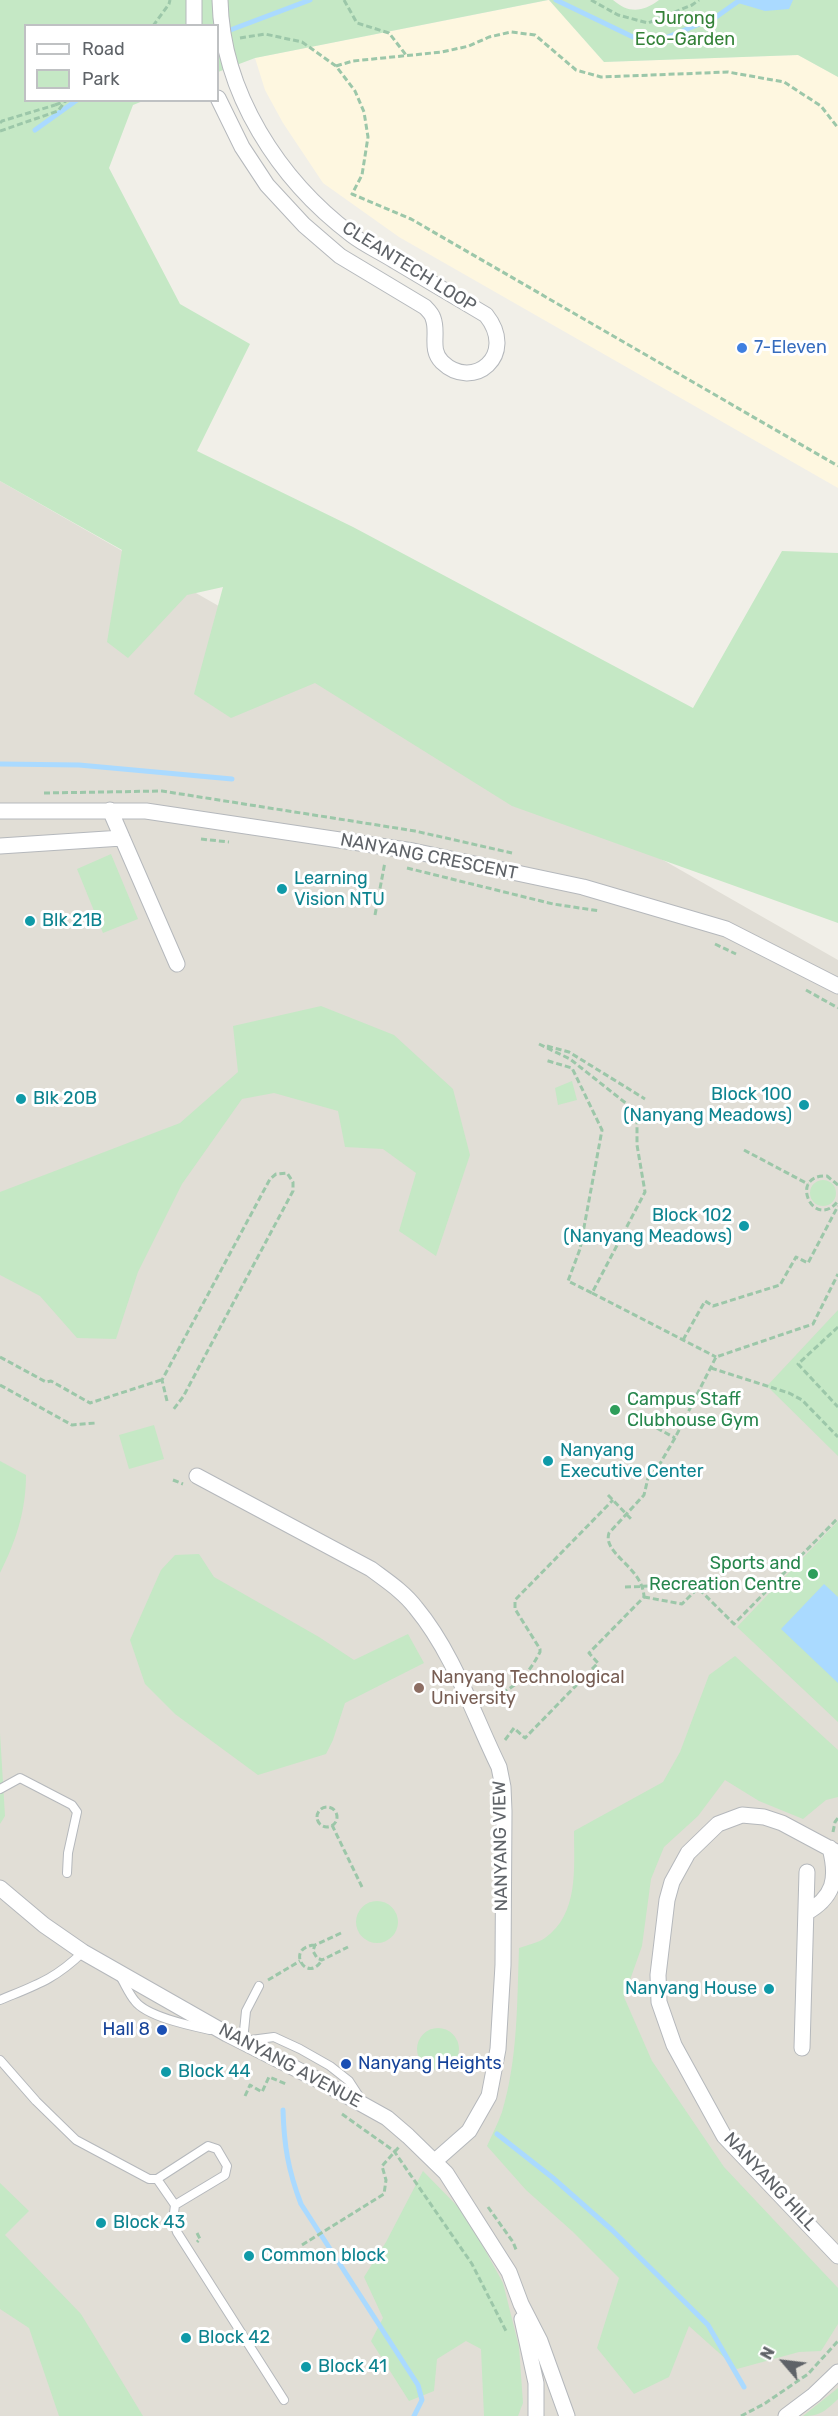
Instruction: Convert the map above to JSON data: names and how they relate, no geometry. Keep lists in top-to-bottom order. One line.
{"streets":{"street":["CLEANTECH LOOP","NANYANG CRESCENT","NANYANG VIEW","NANYANG AVENUE","NANYANG HILL"]},"crossings":[["NANYANG VIEW","NANYANG AVENUE"]],"parks":["Jurong Eco-Garden"],"places":["7-Eleven","Learning Vision NTU","Blk 21B","Blk 20B","Block 100 (Nanyang Meadows)","Block 102 (Nanyang Meadows)","Campus Staff Clubhouse Gym","Nanyang Executive Center","Sports and Recreation Centre","Nanyang Technological University","Nanyang House","Hall 8","Nanyang Heights","Block 44","Block 43","Common block","Block 42","Block 41"],"legend":["Road","Park"],"north":"top left"}
